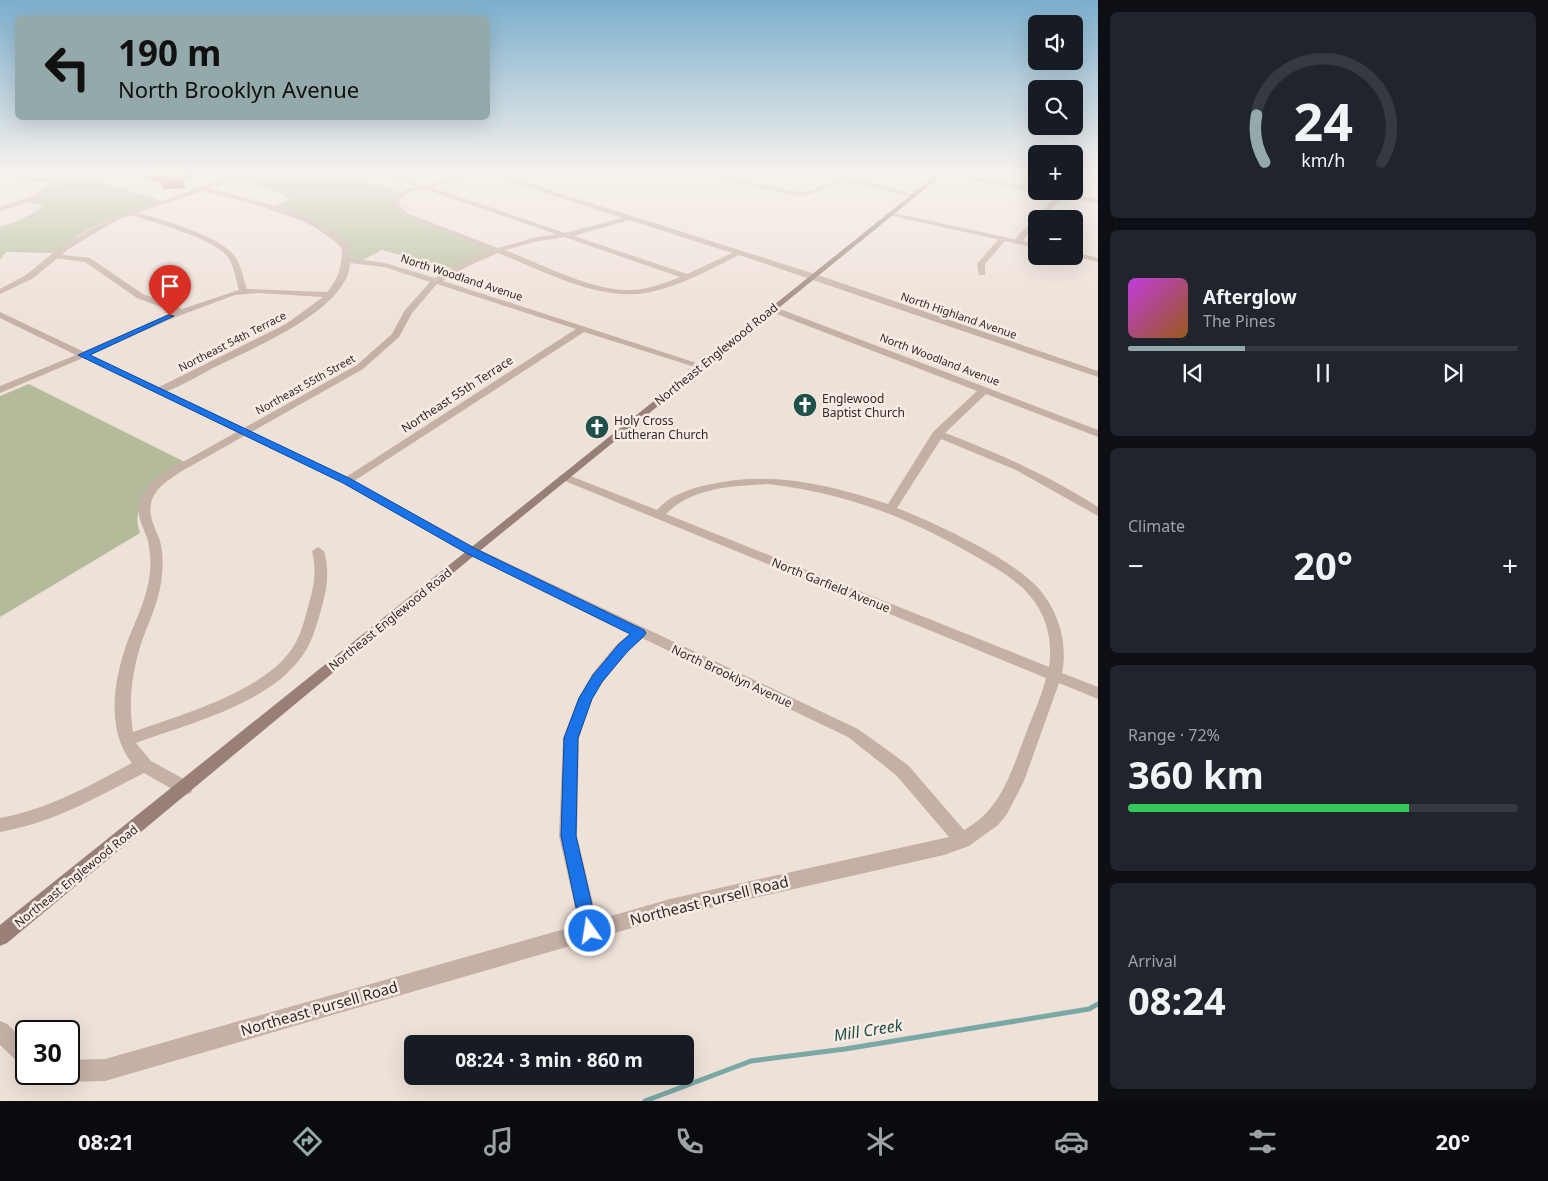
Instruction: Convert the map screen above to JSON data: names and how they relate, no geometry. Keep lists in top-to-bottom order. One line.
{"streets":{"main road":["Northeast Englewood Road"],"street":["North Woodland Avenue","North Highland Avenue","Northeast 54th Terrace","Northeast 55th Street","Northeast 55th Terrace","North Garfield Avenue","North Brooklyn Avenue","Northeast Pursell Road"]},"crossings":[["North Woodland Avenue","Northeast 54th Terrace"],["North Woodland Avenue","Northeast Englewood Road"],["North Woodland Avenue","Northeast 55th Street"],["North Woodland Avenue","Northeast 55th Terrace"],["North Highland Avenue","Northeast Englewood Road"],["Northeast Englewood Road","North Garfield Avenue"],["Northeast Englewood Road","North Brooklyn Avenue"],["North Garfield Avenue","Northeast Pursell Road"],["North Brooklyn Avenue","Northeast Pursell Road"]],"water":["Mill Creek"],"places":{"church":["Englewood Baptist Church","Holy Cross Lutheran Church"]},"page":{"map_buttons":["+","−"],"turn":["190 m","North Brooklyn Avenue"],"song":["Afterglow","The Pines"],"tile":["Climate",["Range · 72%","360 km"],["Arrival","08:24"]],"heat":["−","20°","+"],"limit":"30","trip":"08:24 · 3 min · 860 m","tabs":["08:21","20°"],"gauge":["24","km/h"]}}
